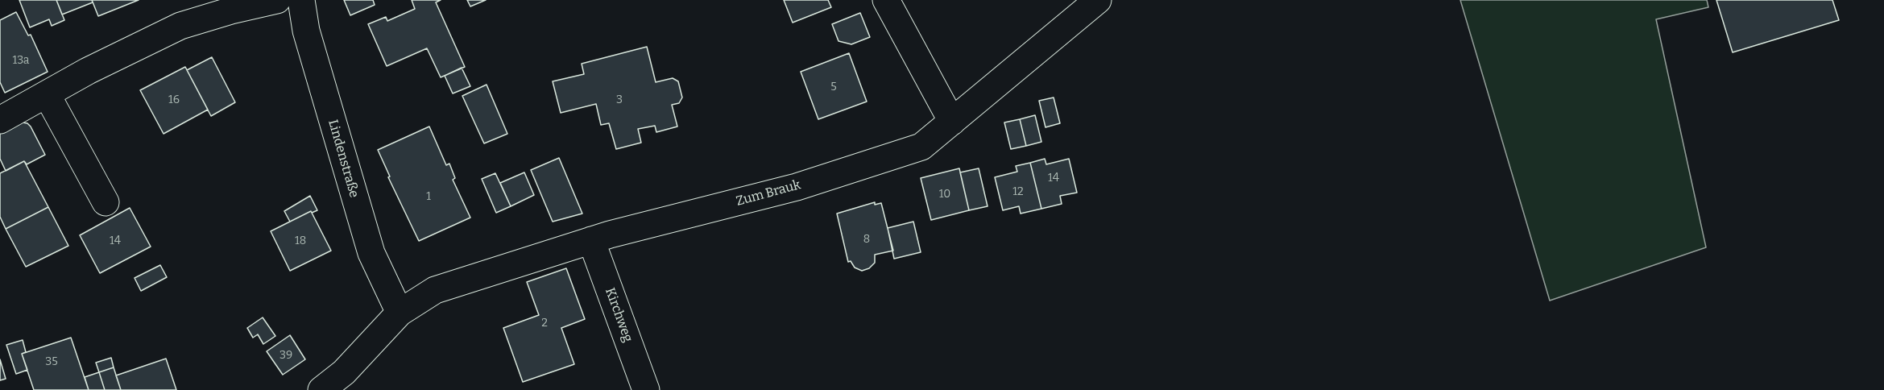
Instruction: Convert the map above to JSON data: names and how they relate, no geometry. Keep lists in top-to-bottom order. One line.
{"streets":{"street":["Lindenstraße","Zum Brauk","Kirchweg"]},"crossings":[["Lindenstraße","Zum Brauk"],["Zum Brauk","Kirchweg"]],"house_numbers":["13a","5","16","3","14","12","10","1","8","14","18","2","39","35"]}
